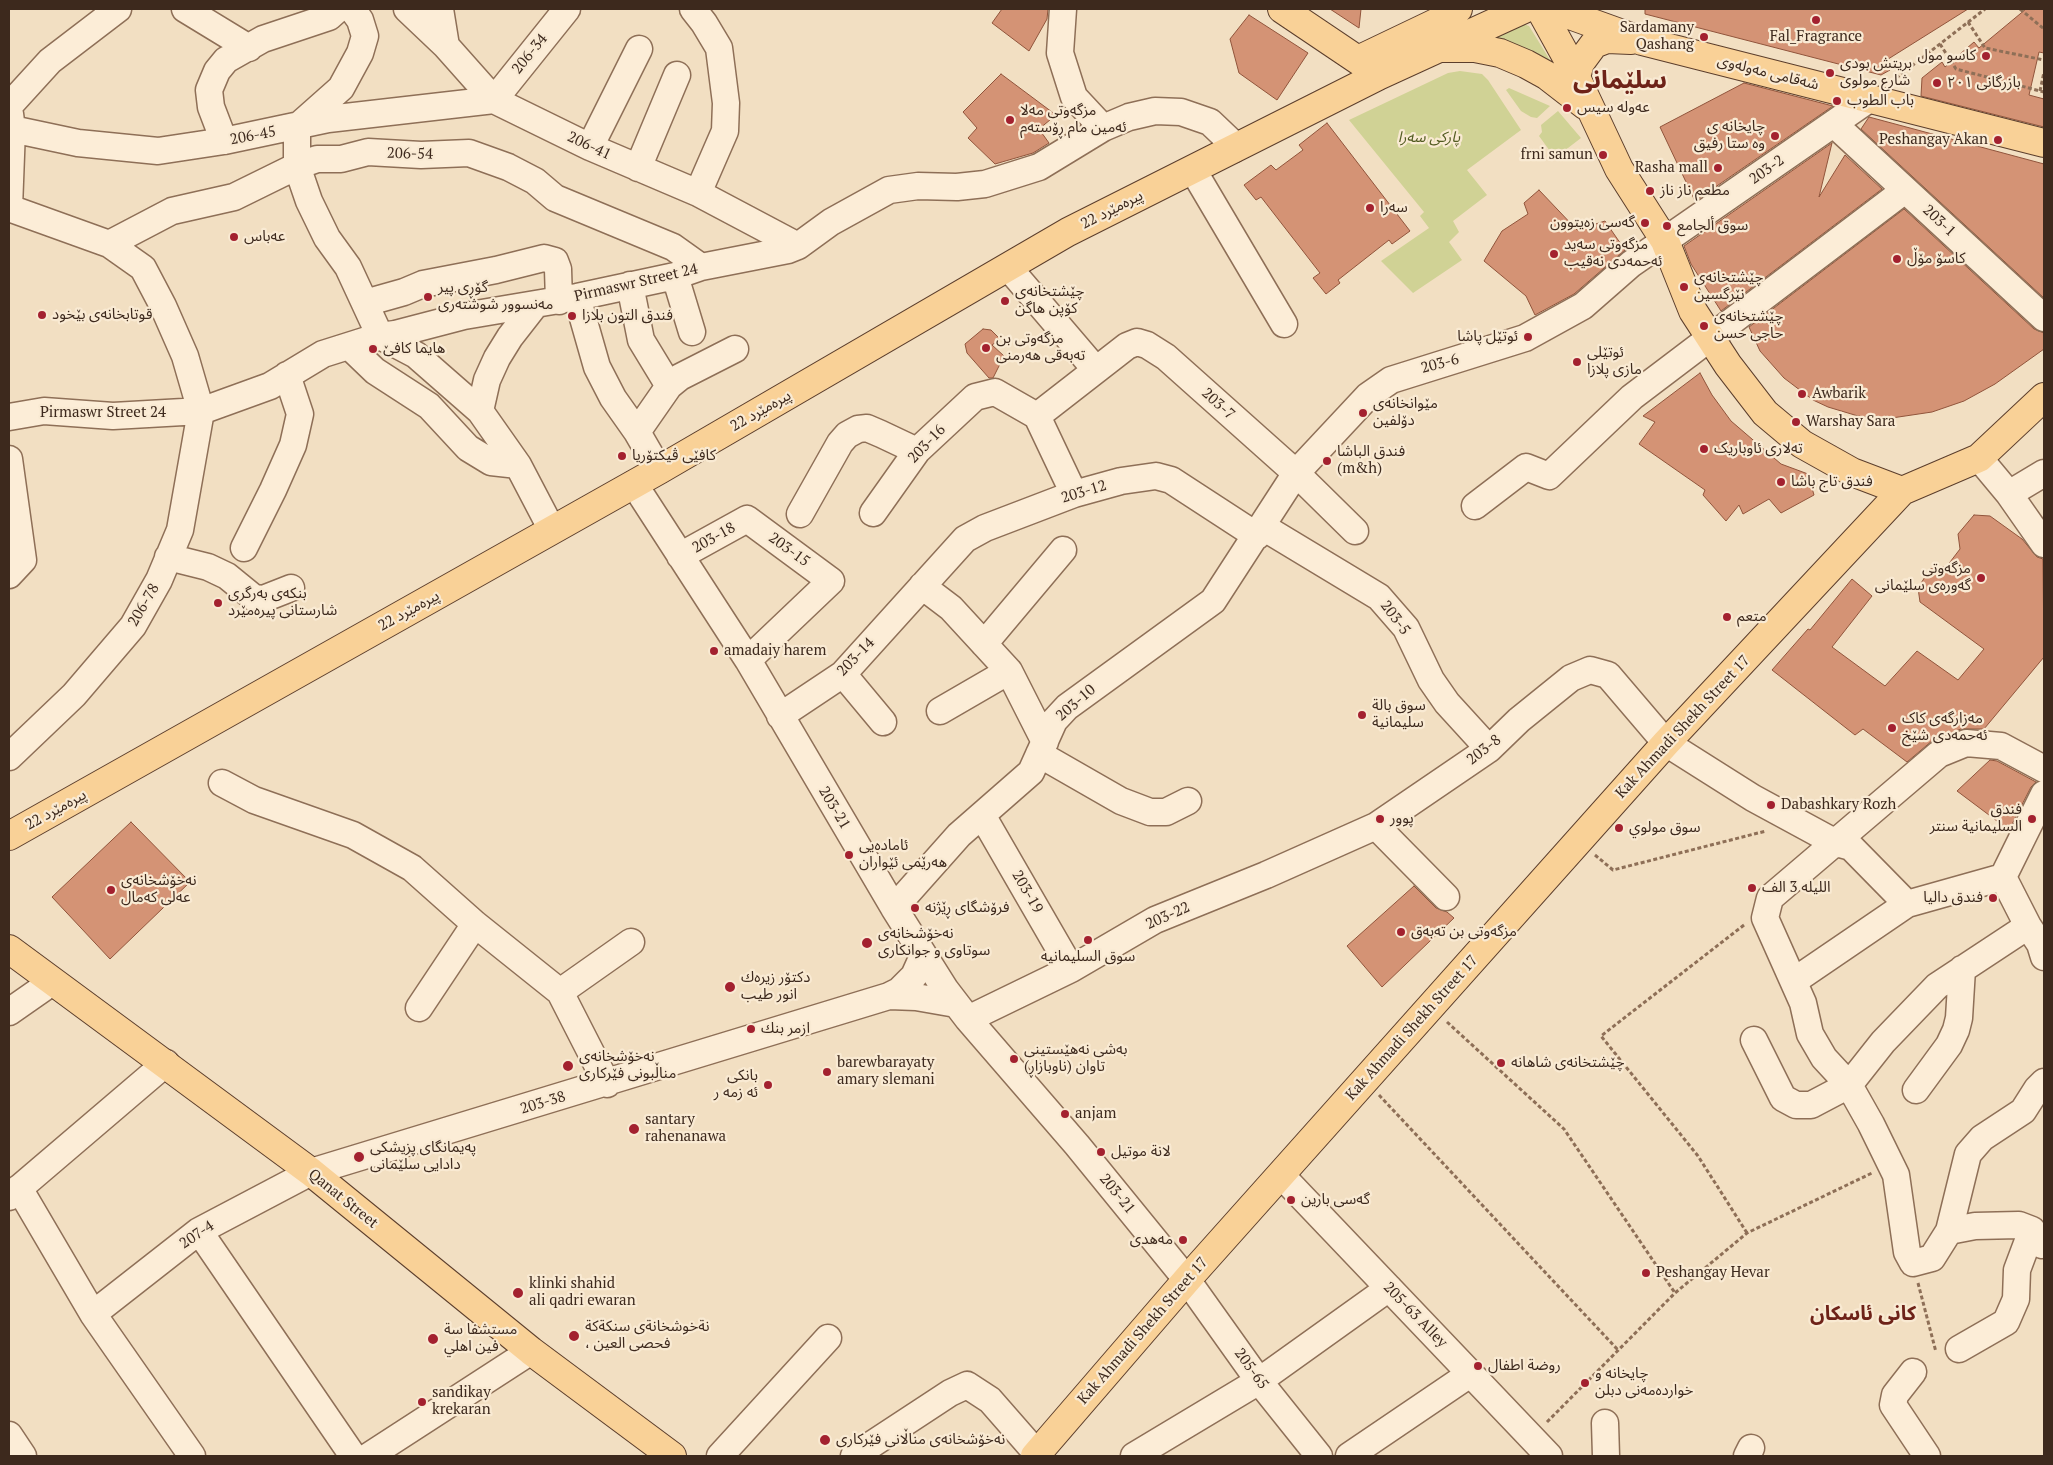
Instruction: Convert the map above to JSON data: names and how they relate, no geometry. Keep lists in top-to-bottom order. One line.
{"streets":{"main road":["شەقامی مەولەوی","22 پیرەمێرد","Kak Ahmadi Shekh Street 17","Qanat Street"],"street":["206-34","206-45","206-41","206-54","203-2","203-1","Pirmaswr Street 24","203-6","203-7","203-16","203-12","203-18","203-15","206-78","203-5","203-14","203-10","203-8","203-21","203-19","203-22","203-38","207-4","205-63 Alley","205-65"]},"crossings":[["206-34","206-45"],["206-34","206-41"],["شەقامی مەولەوی","203-2"],["206-45","206-41"],["206-41","Pirmaswr Street 24"],["206-54","Pirmaswr Street 24"],["203-2","203-1"],["203-2","203-6"],["22 پیرەمێرد","Pirmaswr Street 24"],["22 پیرەمێرد","203-21"],["Pirmaswr Street 24","206-78"],["203-6","203-7"],["203-6","203-12"],["203-6","203-5"],["203-6","203-10"],["203-12","203-5"],["203-12","203-14"],["203-12","203-10"],["203-18","203-15"],["203-18","203-21"],["203-15","203-21"],["203-5","203-10"],["203-5","203-8"],["203-14","203-21"],["203-10","203-21"],["203-10","203-19"],["Kak Ahmadi Shekh Street 17","203-8"],["Kak Ahmadi Shekh Street 17","203-21"],["Kak Ahmadi Shekh Street 17","205-63 Alley"],["Kak Ahmadi Shekh Street 17","205-65"],["203-8","203-22"],["203-21","203-22"],["203-21","203-38"],["203-21","205-65"],["203-19","203-22"],["203-22","203-38"],["203-38","Qanat Street"],["203-38","207-4"],["Qanat Street","207-4"]],"districts":["سلێمانی","کانی ئاسکان"],"parks":["پارکی سەرا"],"places":["Fal_Fragrance","Sardamany Qashang","كاسو مول","بريتش بودى شارع مولوى","بازرگانی ٢٠١","باب الطوب","عەولە سیس","مزگەوتی مەلا ئەمین مام ڕۆستەم","چايخانه ى وه ستا رفيق","Peshangay Akan","frni samun","Rasha mall","مطعم ناز ناز","سەرا","گەسی زەیتوون","سوق ألجامع","عەباس","مزگەوتی سەید ئەحمەدی نەقیب","کاسۆ مۆڵ","چێشتخانە‌ی نێرگسین","گۆڕی پیر مەنسوور شوشتەری","چێشتخانە‌ی كۆپن ھاگن","قوتابخانەی بێخود","فندق التون بلازا","چێشتخانە‌ی حاجی حسن","ئوتێل پاشا","مزگەوتی بن تەبەقی هەرمنی","ھایما کافێ","ئوتێلی مازی پلازا","Awbarik","مێوانخانەی دۆلفین","Warshay Sara","تەلاری ئاوباریک","کافێی ڤیکتۆریا","فندق الباشا (m&h)","فندق تاج باشا","مزگەوتی گەورەی سلێمانی","بنکەی بەرگری شارستانی پیرەمێرد","متعم","amadaiy harem","سوق بالة سليمانية","مەزارگەی کاک ئەحمەدی شێخ","Dabashkary Rozh","پوور","فندق السليمانية سنتر","سوق مولوي","ئامادەیی ھەرێمی ئێواران","الليله 3 الف","نەخۆشخانەی عەلی کەمال","فندق داليا","فرۆشگای ڕێژنە","مزگەوتی بن تەبەق","سوق السليمانيه","نەخۆشخانەی سوتاوی و جوانکاری","دکتۆر زیرەك انور طیب","ازمر بنك","بەشی نەهێستینی تاوان (ناوبازاڕ)","چێشتخانەی شاهانە","نەخۆشخانەی مناڵبونی فێرکاری","barewbarayaty amary slemani","بانكى ئه زمه ر","anjam","santary rahenanawa","لانة موتيل","پەیمانگای پزیشکی دادایی سلێمانی","گەسی بارین","مەهدی","Peshangay Hevar","klinki shahid ali qadri ewaran","نةخوشخانةى سنكةكة ، فحصى العين","مستشفا سة فين اهلي","روضة اطفال","چایخانە‌ و خواردە‌مە‌نی دبلن","sandikay krekaran","نەخۆشخانەی مناڵانی فێركاری"]}
